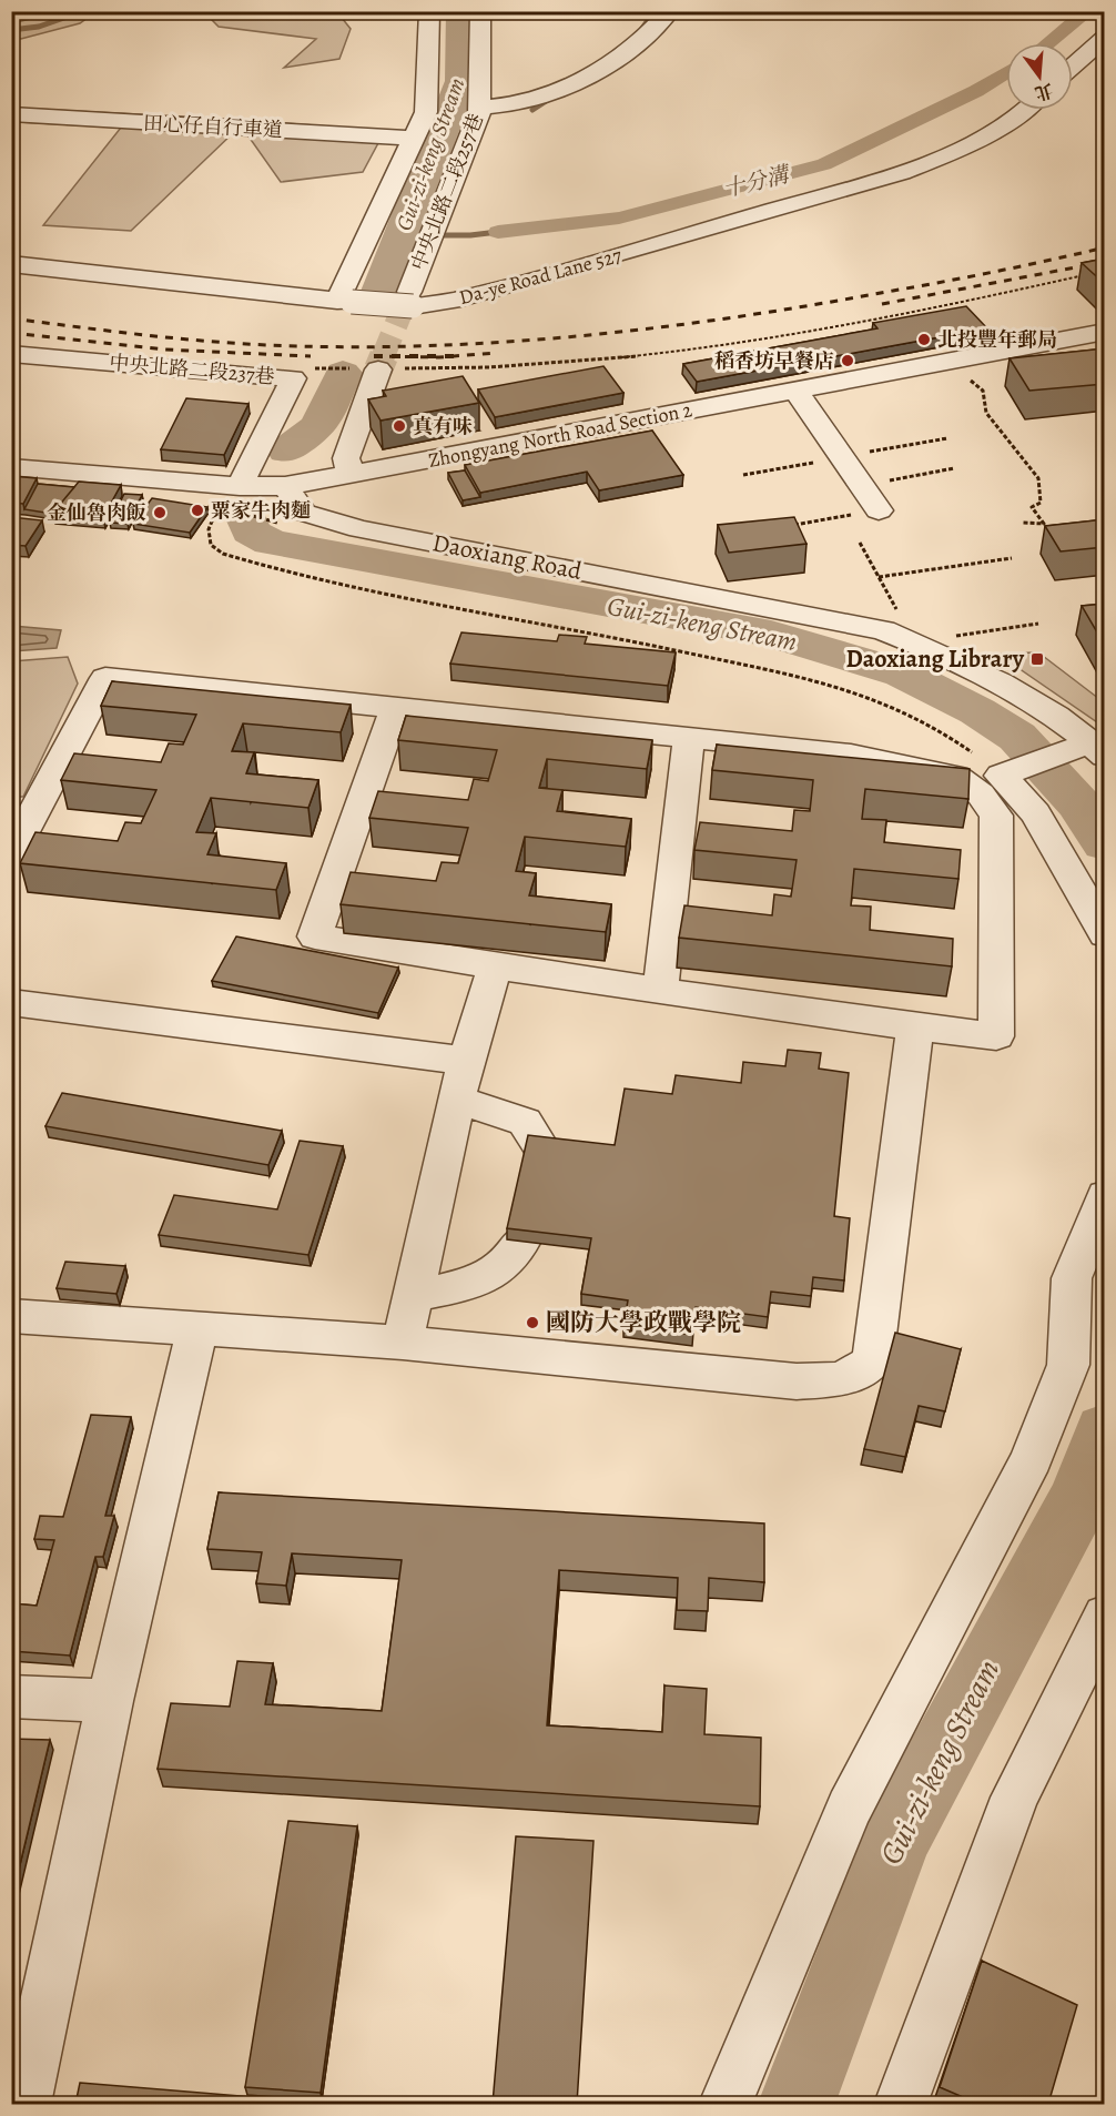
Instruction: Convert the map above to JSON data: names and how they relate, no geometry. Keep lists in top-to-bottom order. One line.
{"streets":{"street":["田心仔自行車道","中央北路二段257巷","Da-ye Road Lane 527","中央北路二段237巷","Zhongyang North Road Section 2","Daoxiang Road"]},"crossings":[["田心仔自行車道","中央北路二段257巷"],["中央北路二段257巷","Da-ye Road Lane 527"],["中央北路二段237巷","Zhongyang North Road Section 2"],["Zhongyang North Road Section 2","Daoxiang Road"]],"water":["Gui-zi-keng Stream","十分溝"],"places":{"other":["北投豐年郵局","稻香坊早餐店","真有味","粟家牛肉麵","金仙魯肉飯","國防大學政戰學院"],"transit":["Daoxiang Library"]},"north":"bottom"}
